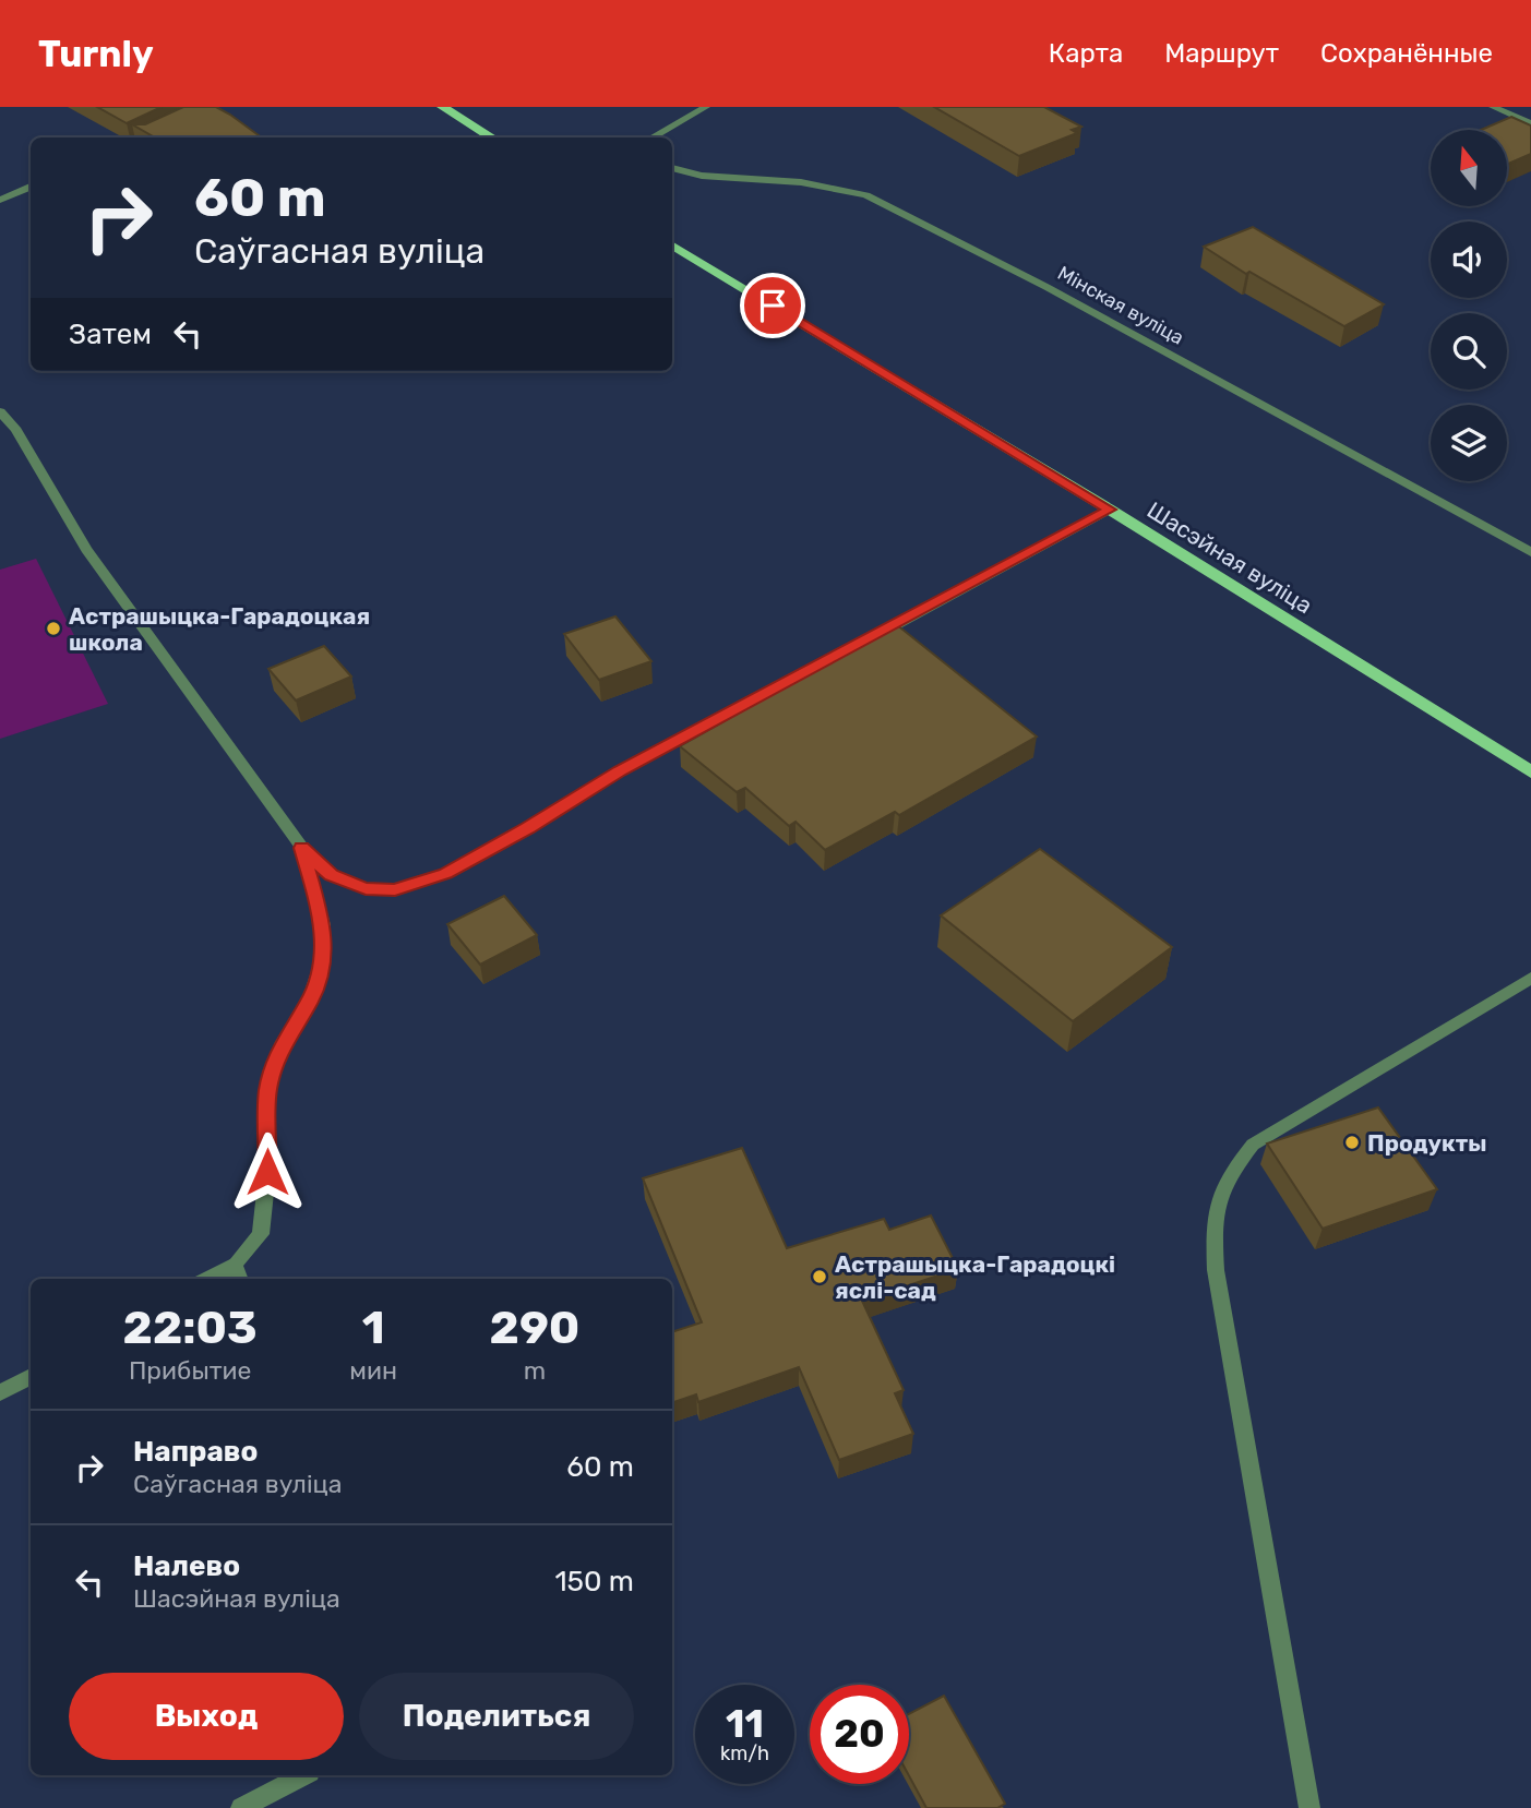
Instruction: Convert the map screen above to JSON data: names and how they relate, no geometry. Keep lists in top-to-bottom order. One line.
{"streets":{"main road":["Шасэйная вуліца"],"street":["Мінская вуліца"]},"places":["Астрашыцка-Гарадоцкая школа","Продукты","Астрашыцка-Гарадоцкі яслі-сад"],"north":"top","page":{"header":"Turnly","nav":["Карта","Маршрут","Сохранённые"],"turn":["60 m","Саўгасная вуліца"],"then":"Затем","eta":["22:03","Прибытие","1","мин","290","m"],"list":[{"name":"Направо","note":"Саўгасная вуліца","value":"60 m"},{"name":"Налево","note":"Шасэйная вуліца","value":"150 m"}],"buttons":["Выход","Поделиться"],"speed":"11 km/h","limit":"20"}}
